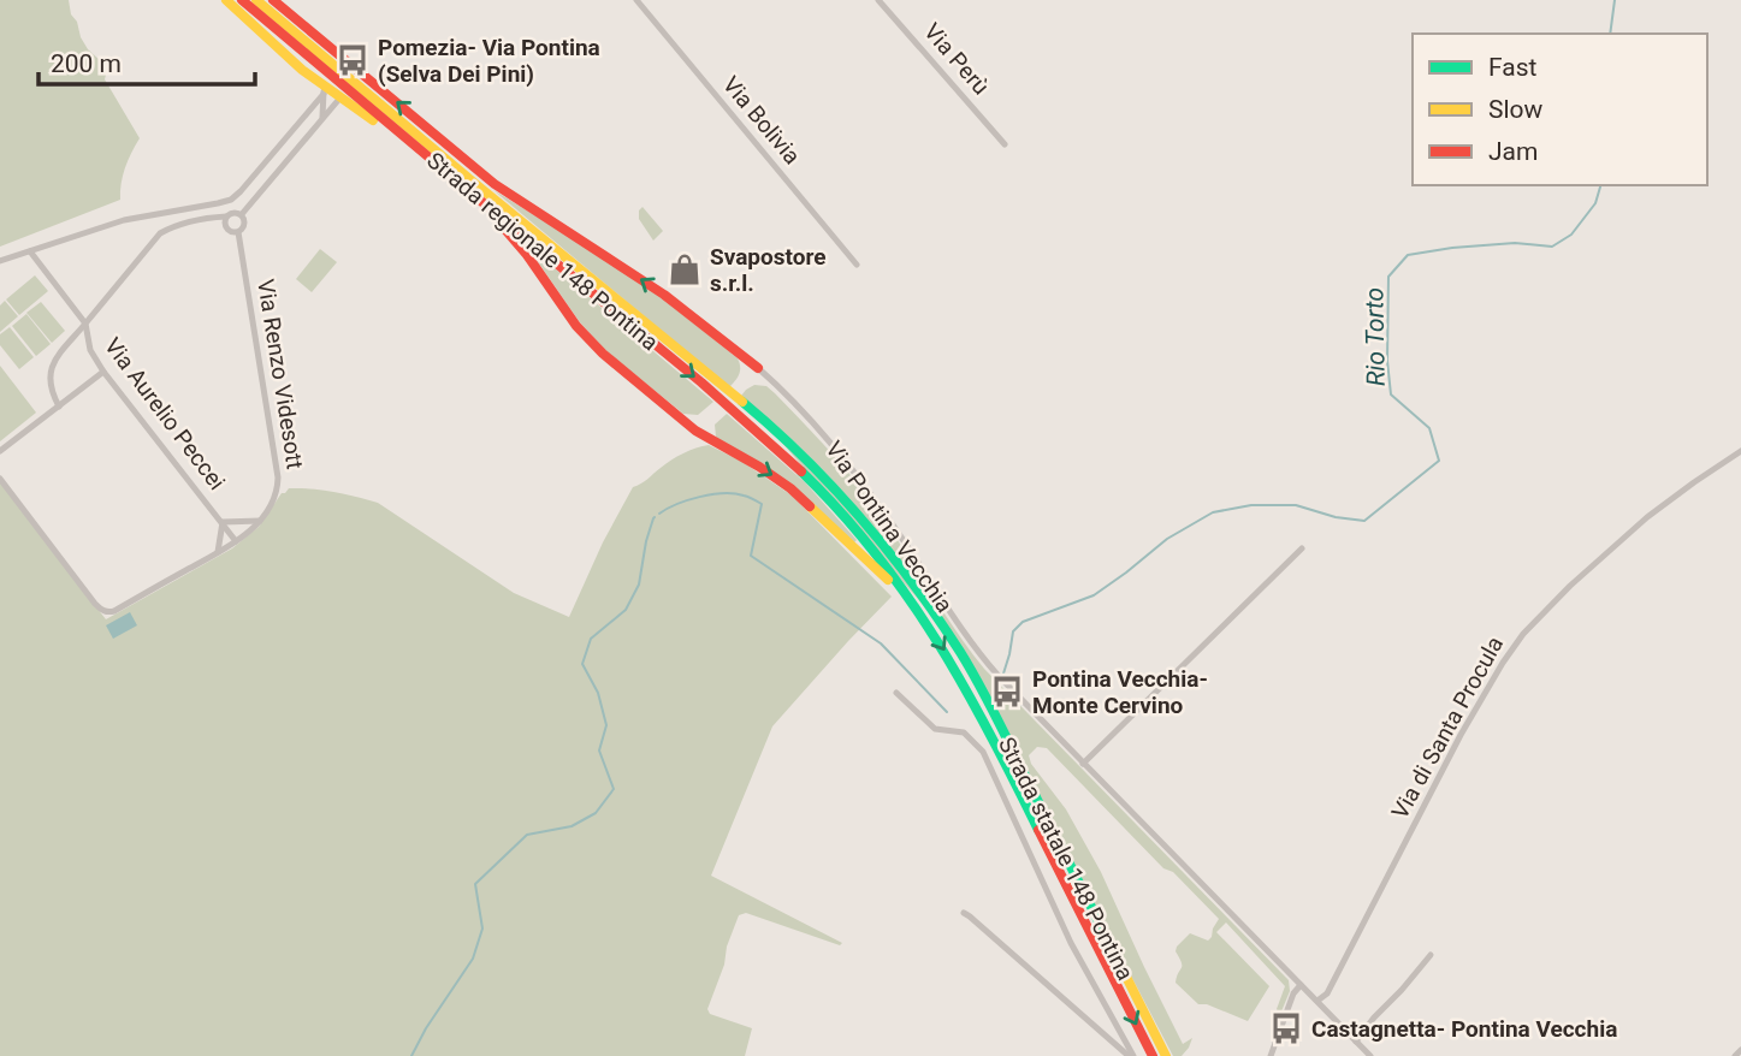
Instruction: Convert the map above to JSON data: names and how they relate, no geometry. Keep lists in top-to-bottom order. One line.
{"streets":{"main road":["Strada regionale 148 Pontina","Via Pontina Vecchia","Strada statale 148 Pontina"],"street":["Via Perù","Via Bolivia","Via Renzo Videsott","Via Aurelio Peccei","Via di Santa Procula"]},"crossings":[["Strada regionale 148 Pontina","Strada statale 148 Pontina"],["Via Renzo Videsott","Via Aurelio Peccei"],["Via Pontina Vecchia","Via di Santa Procula"]],"water":["Rio Torto"],"places":{"bus stop":["Pomezia- Via Pontina (Selva Dei Pini)","Pontina Vecchia- Monte Cervino","Castagnetta- Pontina Vecchia"],"shop":["Svapostore s.r.l."]},"legend":["Fast","Slow","Jam"],"scale_bar":"200 m"}
